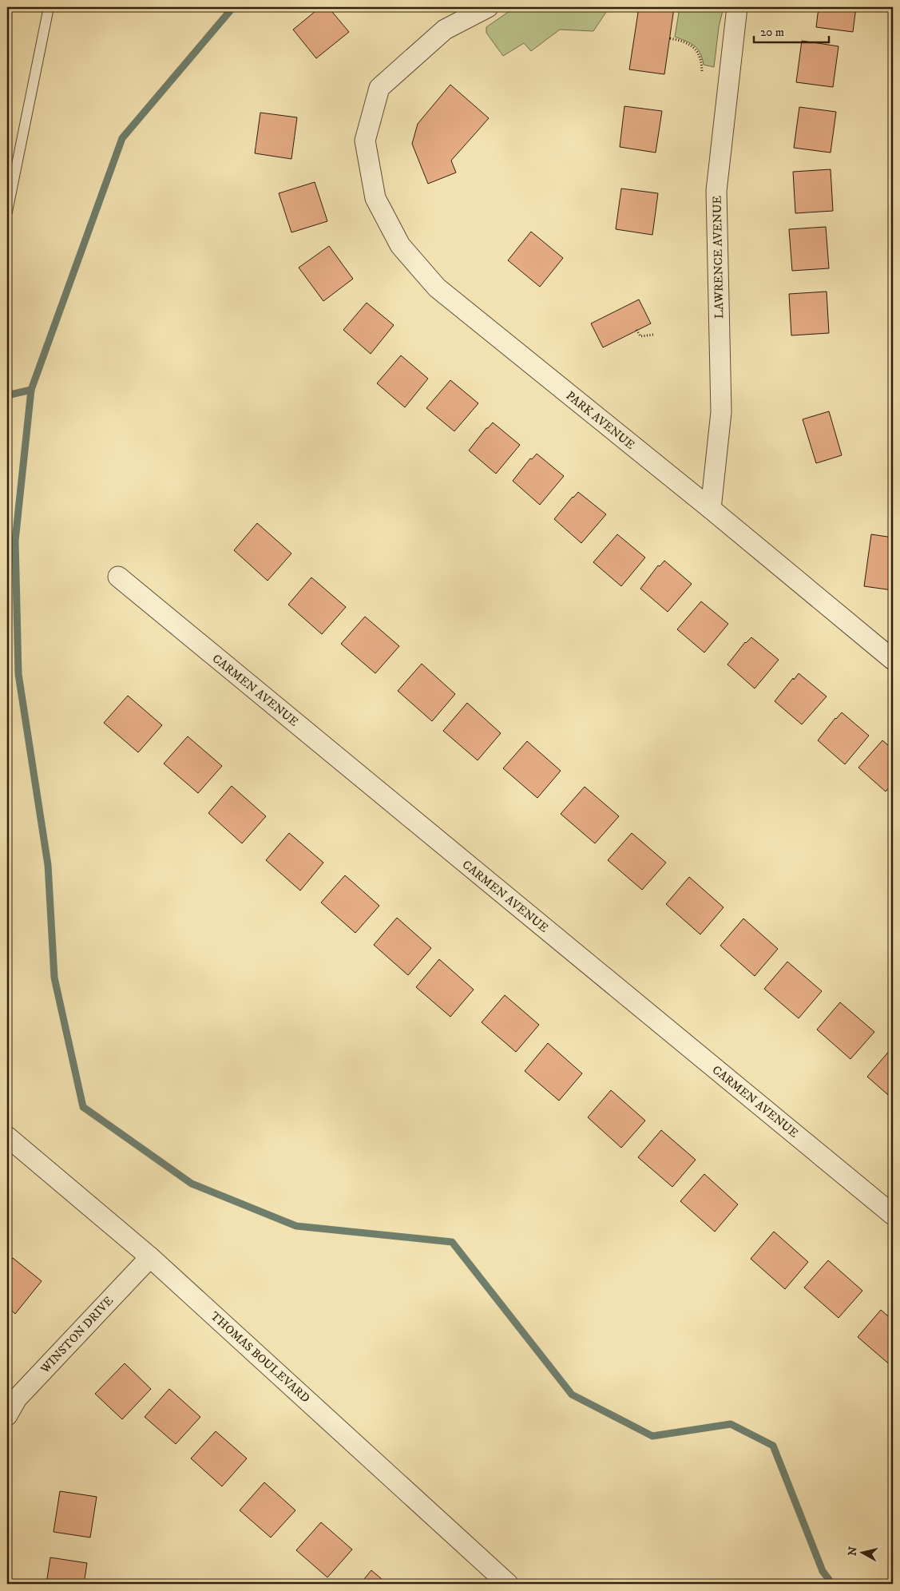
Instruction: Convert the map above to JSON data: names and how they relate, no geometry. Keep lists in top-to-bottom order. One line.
{"streets":{"street":["LAWRENCE AVENUE","PARK AVENUE","CARMEN AVENUE","WINSTON DRIVE","THOMAS BOULEVARD"]},"crossings":[["LAWRENCE AVENUE","PARK AVENUE"],["WINSTON DRIVE","THOMAS BOULEVARD"]],"scale_bar":"20 m","north":"left"}
